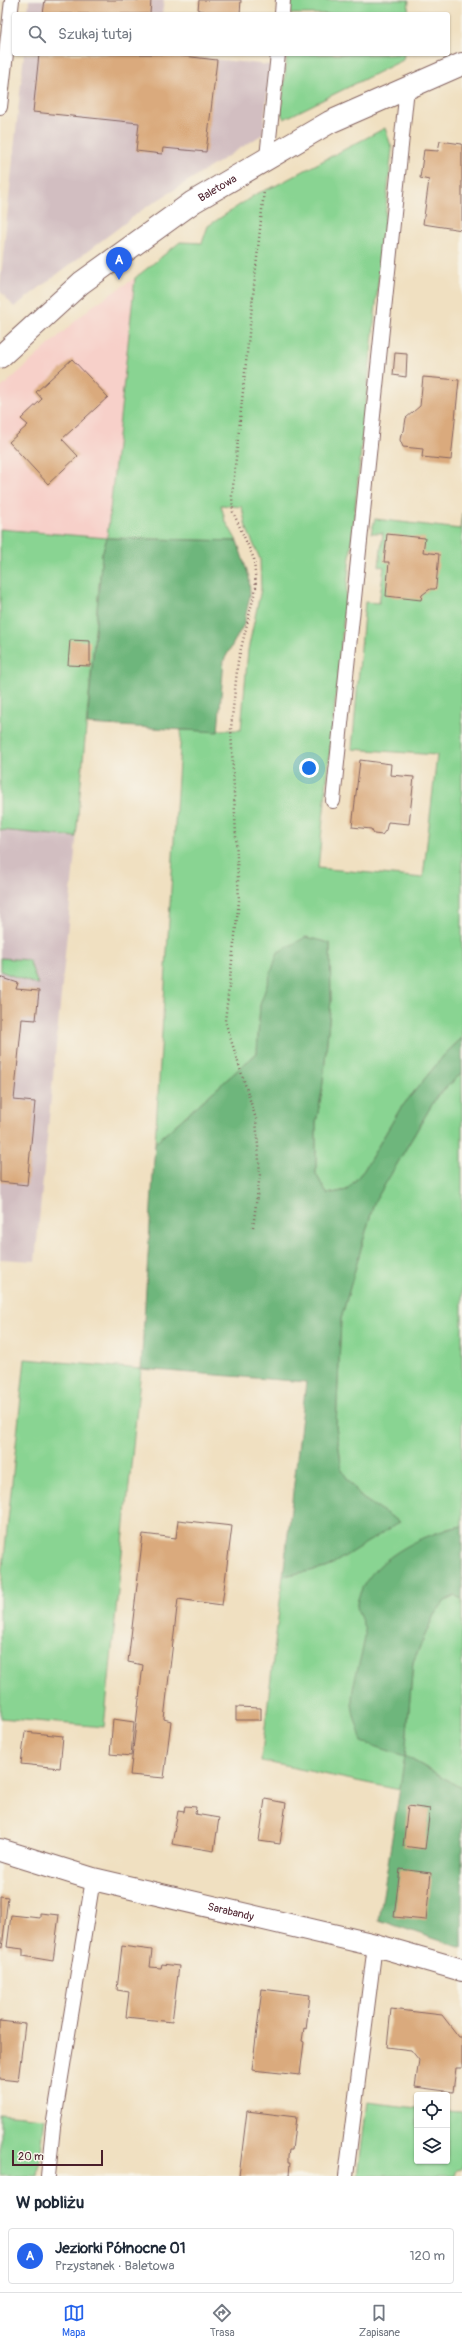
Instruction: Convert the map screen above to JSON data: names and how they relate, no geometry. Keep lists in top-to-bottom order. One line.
{"streets":{"street":["Baletowa","Sarabandy"]},"scale_bar":"20 m","page":{"search":"Szukaj tutaj","pins":"A","scale":"20 m","heading":"W pobliżu","list":[{"mark":"A","name":"Jeziorki Północne 01","note":"Przystanek · Baletowa","value":"120 m"}],"nav":["Mapa","Trasa","Zapisane"]}}
